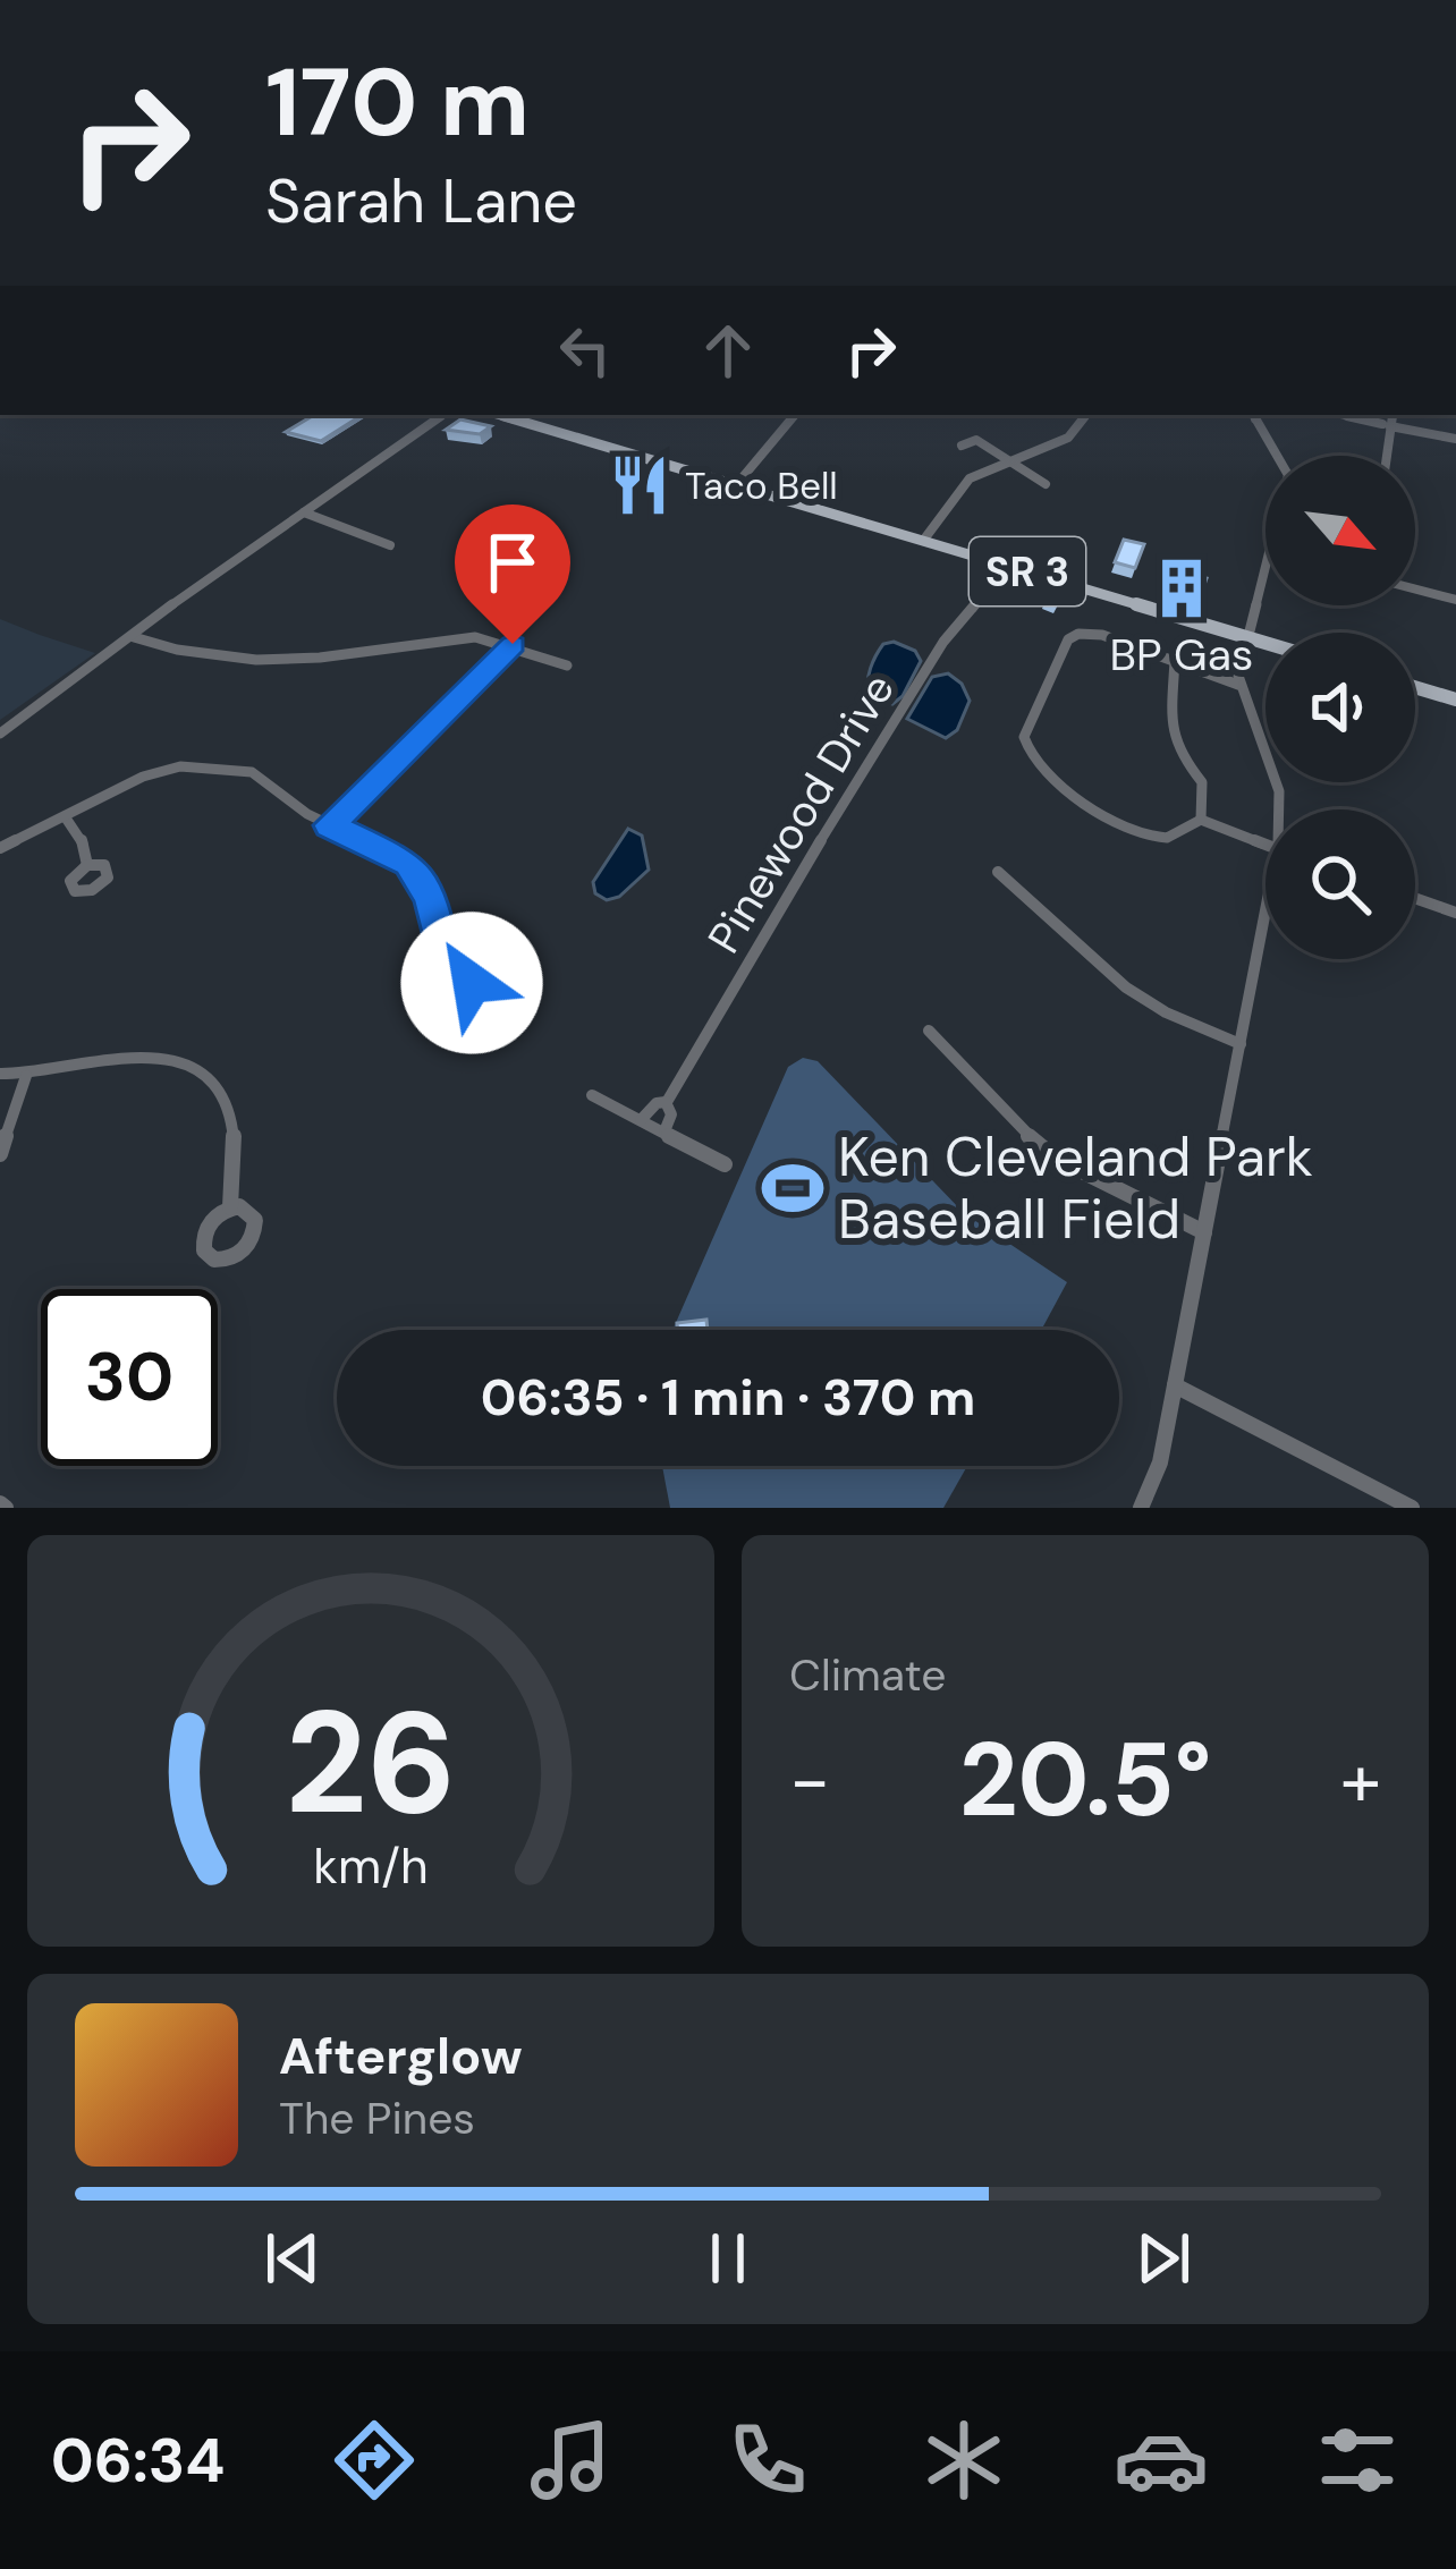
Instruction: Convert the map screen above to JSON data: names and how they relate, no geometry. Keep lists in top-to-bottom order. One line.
{"streets":{"main road":["SR 3"],"street":["Pinewood Drive"]},"crossings":[["SR 3","Pinewood Drive"]],"places":{"restaurant":["Taco Bell"],"building":["BP Gas"],"sports":["Ken Cleveland Park Baseball Field"]},"north":"bottom right","page":{"turn":["170 m","Sarah Lane"],"limit":"30","trip":"06:35 · 1 min · 370 m","tile":"Climate","heat":["−","20.5°","+"],"song":["Afterglow","The Pines"],"tabs":"06:34","gauge":["26","km/h"]}}
